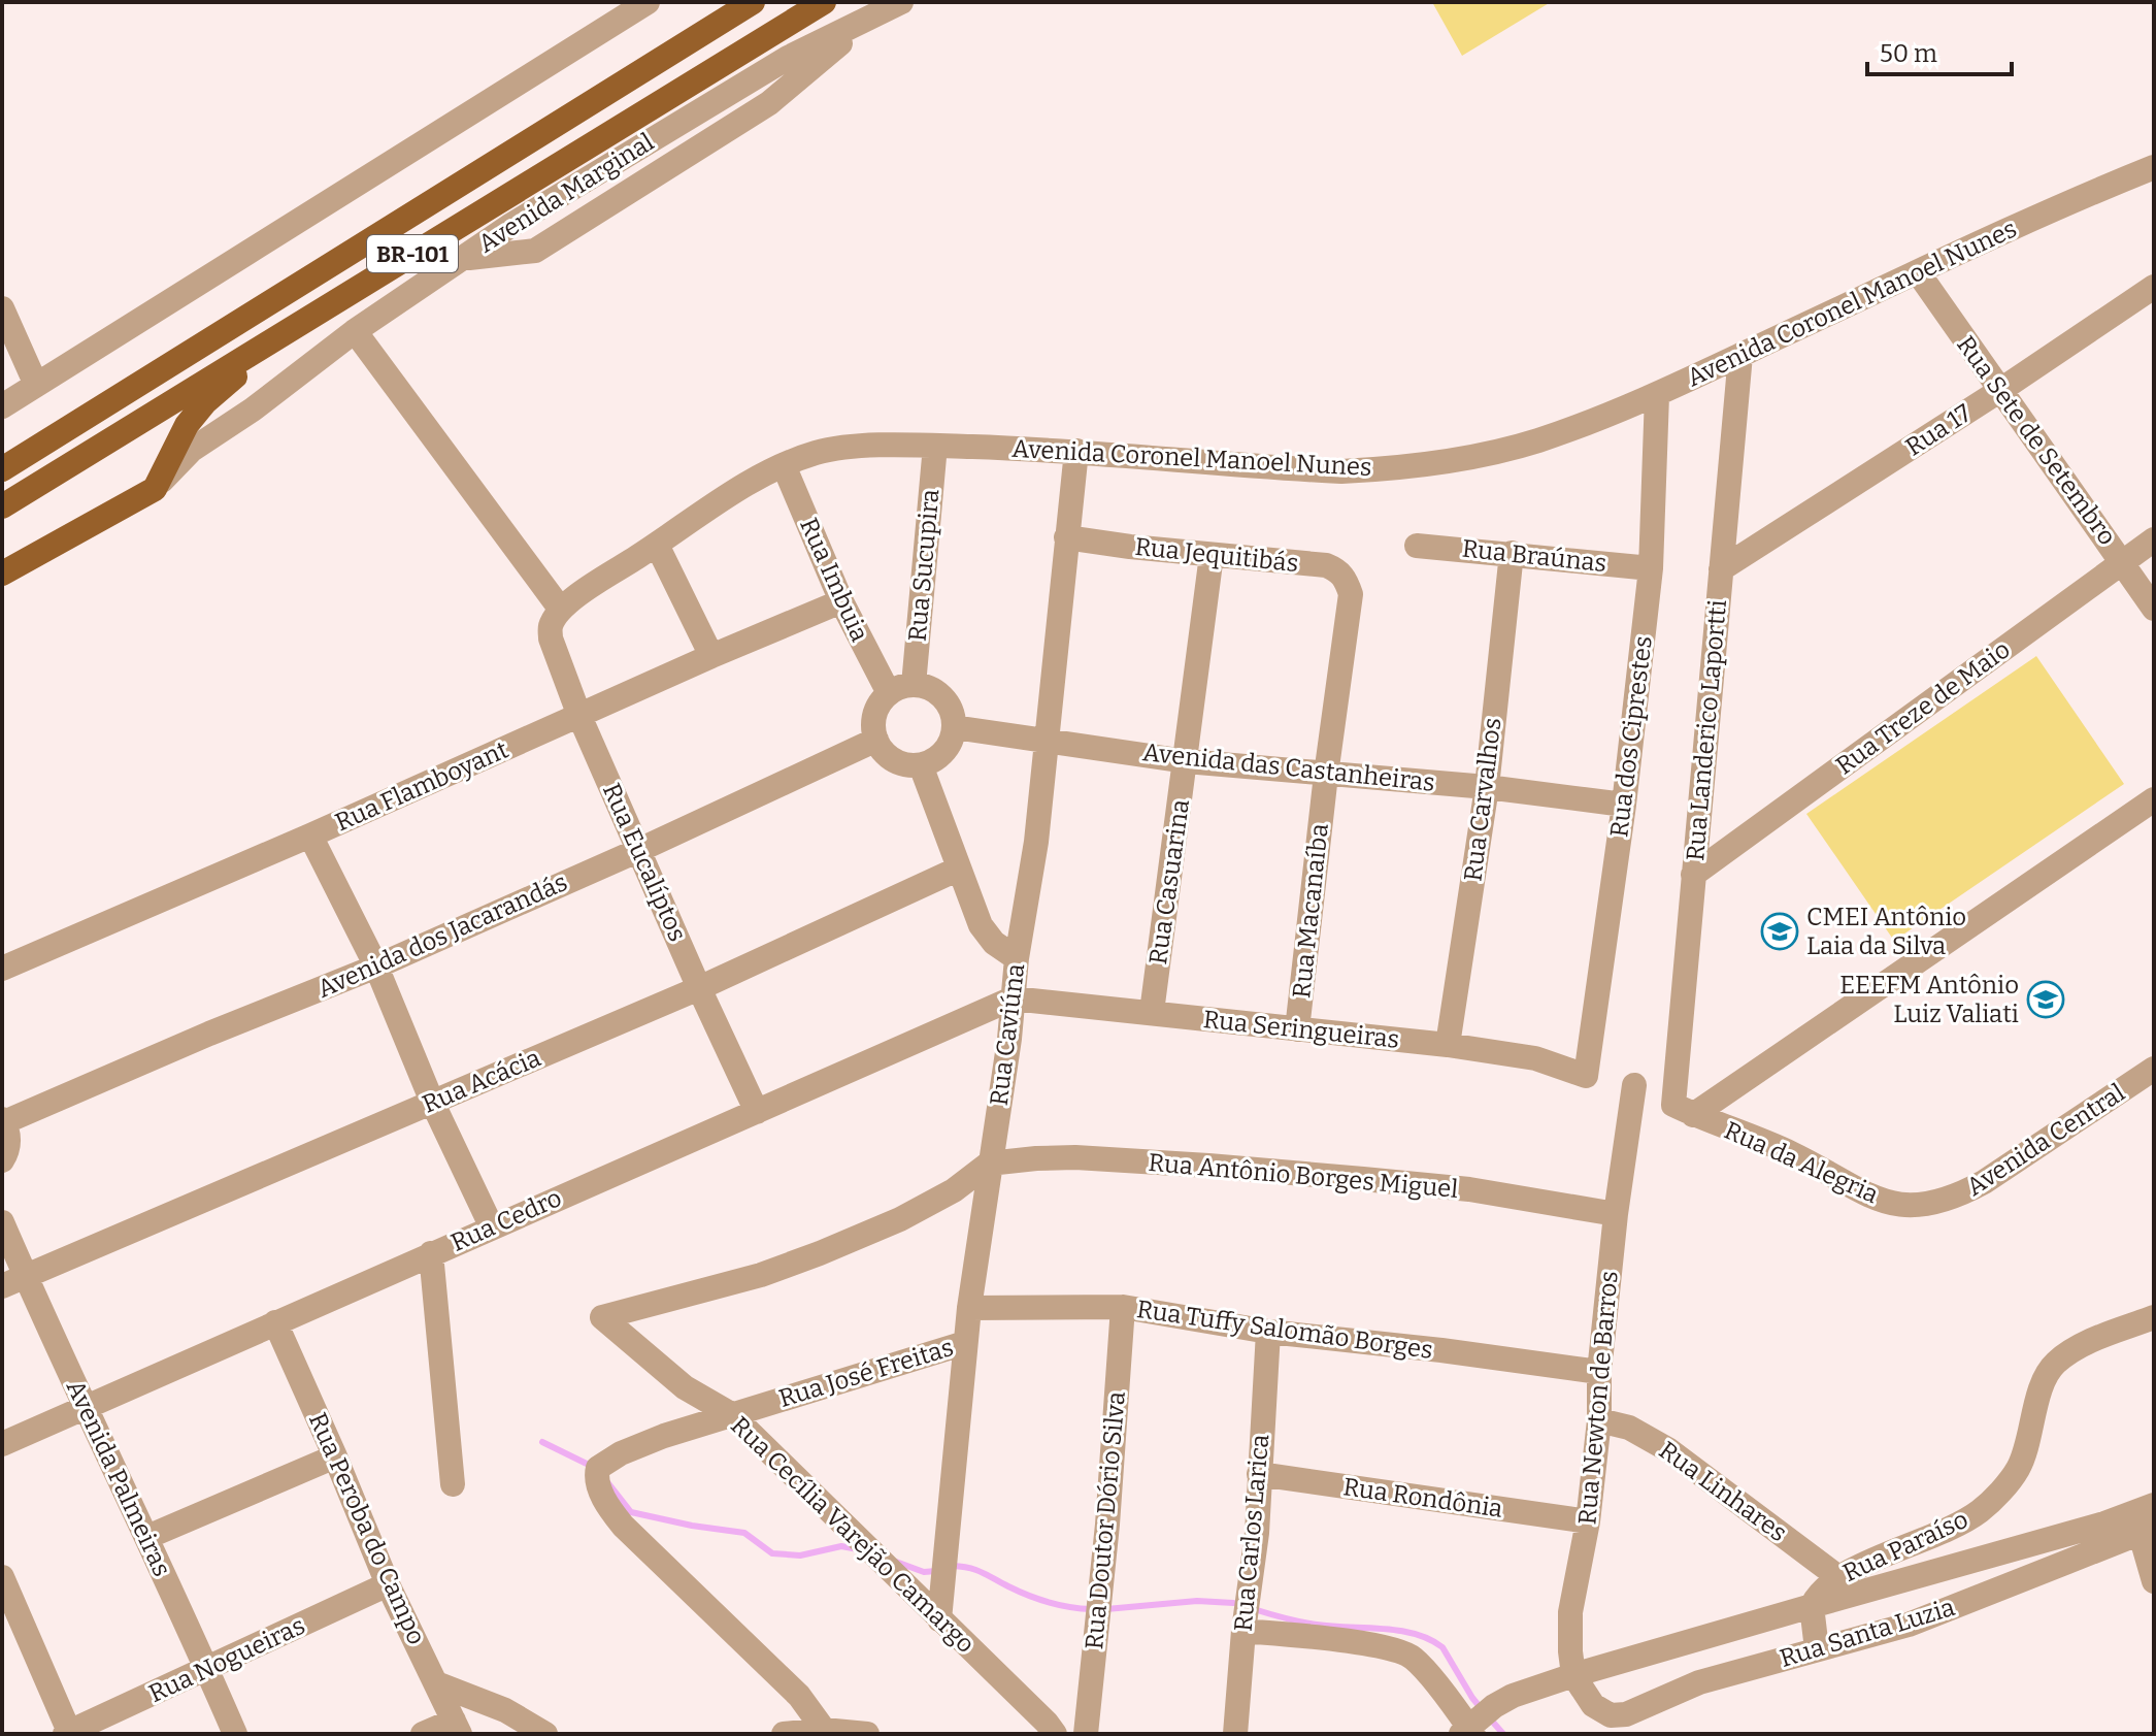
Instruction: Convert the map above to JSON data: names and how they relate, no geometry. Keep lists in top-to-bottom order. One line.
{"streets":{"main road":["Avenida Marginal","BR-101"],"street":["Avenida Coronel Manoel Nunes","Rua 17","Rua Sete de Setembro","Rua Jequitibás","Rua Braúnas","Rua Sucupira","Rua Imbuia","Rua Treze de Maio","Rua Landerico Laportti","Rua dos Ciprestes","Avenida das Castanheiras","Rua Flamboyant","Rua Carvalhos","Rua Eucalíptos","Rua Casuarina","Rua Macanaíba","Avenida dos Jacarandás","Rua Seringueiras","Rua Caviúna","Rua Acácia","Avenida Central","Rua da Alegria","Rua Antônio Borges Miguel","Rua Cedro","Rua Tuffy Salomão Borges","Rua José Freitas","Rua Newton de Barros","Avenida Palmeiras","Rua Linhares","Rua Rondônia","Rua Doutor Dório Silva","Rua Peroba do Campo","Rua Carlos Larica","Rua Cecília Varejão Camargo","Rua Paraíso","Rua Santa Luzia","Rua Nogueiras"]},"crossings":[["Avenida Coronel Manoel Nunes","Rua Sete de Setembro"],["Avenida Coronel Manoel Nunes","Rua Sucupira"],["Avenida Coronel Manoel Nunes","Rua Imbuia"],["Avenida Coronel Manoel Nunes","Rua Landerico Laportti"],["Avenida Coronel Manoel Nunes","Rua dos Ciprestes"],["Avenida Coronel Manoel Nunes","Rua Eucalíptos"],["Avenida Coronel Manoel Nunes","Rua Caviúna"],["Rua 17","Rua Sete de Setembro"],["Rua 17","Rua Landerico Laportti"],["Rua Sete de Setembro","Rua Treze de Maio"],["Rua Jequitibás","Rua Casuarina"],["Rua Jequitibás","Rua Macanaíba"],["Rua Jequitibás","Rua Caviúna"],["Rua Braúnas","Rua dos Ciprestes"],["Rua Braúnas","Rua Carvalhos"],["Rua Sucupira","Rua Imbuia"],["Rua Sucupira","Avenida das Castanheiras"],["Rua Sucupira","Avenida dos Jacarandás"],["Rua Imbuia","Avenida das Castanheiras"],["Rua Imbuia","Rua Flamboyant"],["Rua Imbuia","Avenida dos Jacarandás"],["Rua Treze de Maio","Rua Landerico Laportti"],["Rua Landerico Laportti","Rua da Alegria"],["Rua dos Ciprestes","Avenida das Castanheiras"],["Rua dos Ciprestes","Rua Seringueiras"],["Avenida das Castanheiras","Rua Carvalhos"],["Avenida das Castanheiras","Rua Casuarina"],["Avenida das Castanheiras","Rua Macanaíba"],["Avenida das Castanheiras","Avenida dos Jacarandás"],["Avenida das Castanheiras","Rua Caviúna"],["Rua Flamboyant","Rua Eucalíptos"],["Rua Carvalhos","Rua Seringueiras"],["Rua Eucalíptos","Avenida dos Jacarandás"],["Rua Eucalíptos","Rua Acácia"],["Rua Eucalíptos","Rua Cedro"],["Rua Casuarina","Rua Seringueiras"],["Rua Macanaíba","Rua Seringueiras"],["Rua Seringueiras","Rua Caviúna"],["Rua Seringueiras","Rua Cedro"],["Rua Caviúna","Rua Antônio Borges Miguel"],["Rua Caviúna","Rua Cedro"],["Rua Caviúna","Rua Tuffy Salomão Borges"],["Rua Caviúna","Rua José Freitas"],["Rua Caviúna","Rua Cecília Varejão Camargo"],["Rua Acácia","Avenida Palmeiras"],["Avenida Central","Rua da Alegria"],["Rua Antônio Borges Miguel","Rua Newton de Barros"],["Rua Antônio Borges Miguel","Rua Cecília Varejão Camargo"],["Rua Cedro","Avenida Palmeiras"],["Rua Cedro","Rua Peroba do Campo"],["Rua Tuffy Salomão Borges","Rua Newton de Barros"],["Rua Tuffy Salomão Borges","Rua Doutor Dório Silva"],["Rua Tuffy Salomão Borges","Rua Carlos Larica"],["Rua José Freitas","Rua Cecília Varejão Camargo"],["Rua Newton de Barros","Rua Linhares"],["Rua Newton de Barros","Rua Rondônia"],["Rua Newton de Barros","Rua Santa Luzia"],["Avenida Palmeiras","Rua Nogueiras"],["Rua Linhares","Rua Paraíso"],["Rua Rondônia","Rua Carlos Larica"],["Rua Peroba do Campo","Rua Nogueiras"]],"places":{"school or university":["CMEI Antônio Laia da Silva","EEEFM Antônio Luiz Valiati"]},"scale_bar":"50 m"}
